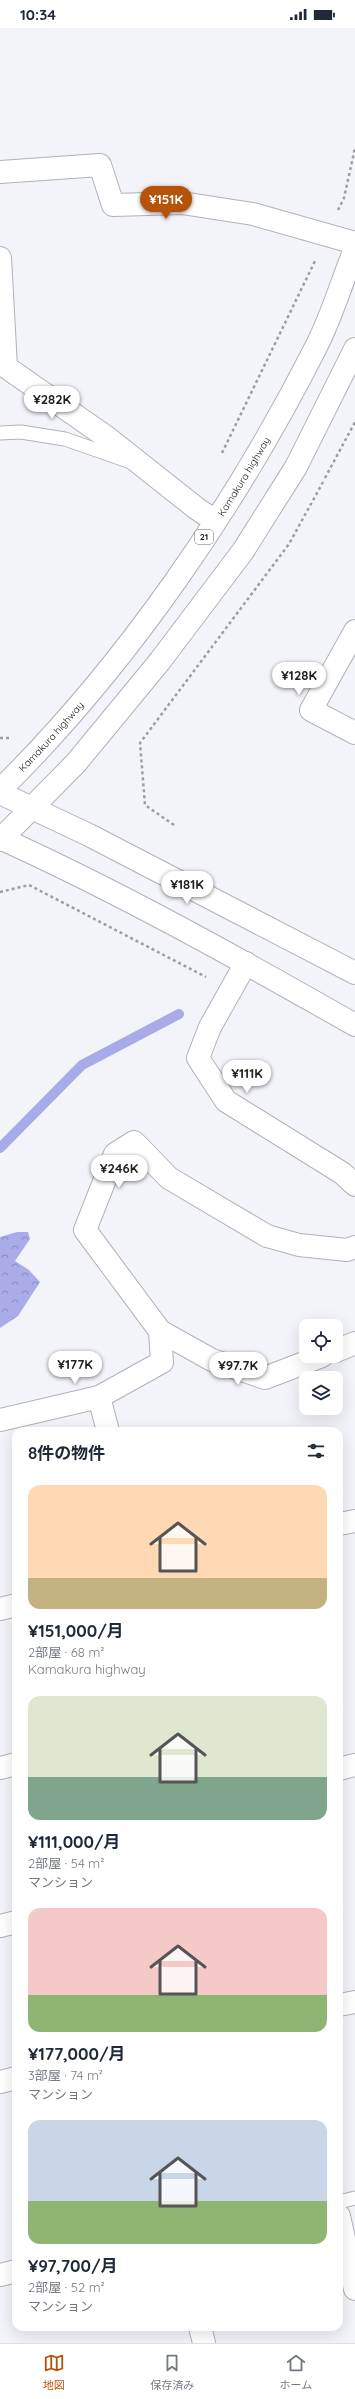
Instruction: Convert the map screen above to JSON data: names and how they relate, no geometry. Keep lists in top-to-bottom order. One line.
{"streets":{"street":["Kamakura highway","21"]},"page":{"status":"10:34","price":["¥151K","¥282K","¥128K","¥181K","¥111K","¥246K","¥177K","¥97.7K"],"heading":"8件の物件","list":[{"name":"¥151,000/月","note":"2部屋 · 68 m² · Kamakura highway"},{"name":"¥111,000/月","note":"2部屋 · 54 m² · マンション"},{"name":"¥177,000/月","note":"3部屋 · 74 m² · マンション"},{"name":"¥97,700/月","note":"2部屋 · 52 m² · マンション"}],"tabs":["地図","保存済み","ホーム"]}}
